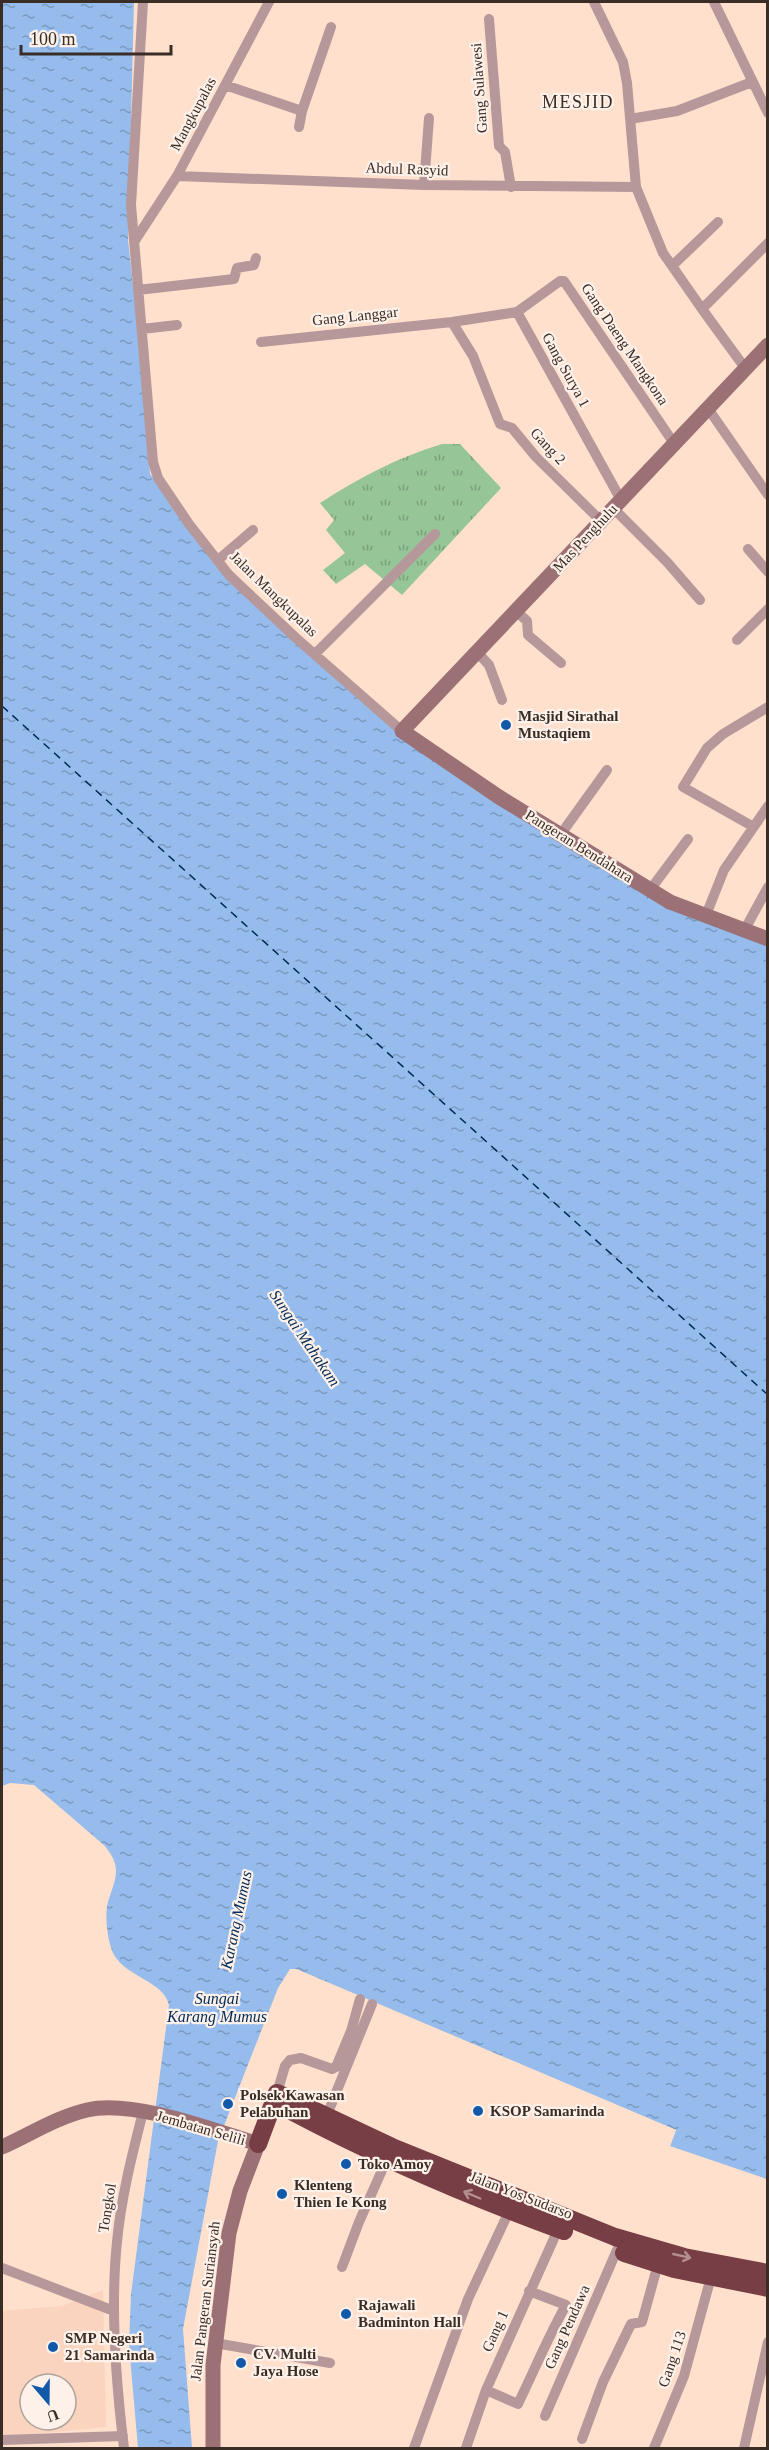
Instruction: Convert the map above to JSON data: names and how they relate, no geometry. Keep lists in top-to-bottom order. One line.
{"streets":{"highway":["Jalan Yos Sudarso","Jalan Pangeran Suriansyah"],"street":["Gang Sulawesi","Mangkupalas","Abdul Rasyid","Gang Langgar","Gang Daeng Mangkona","Gang Surya 1","Gang 2","Mas Penghulu","Jalan Mangkupalas","Pangeran Bendahara","Jembatan Selili","Tongkol","Gang Pendawa","Gang 1","Gang 113"]},"crossings":[["Gang Sulawesi","Abdul Rasyid"],["Mangkupalas","Abdul Rasyid"],["Mangkupalas","Jalan Mangkupalas"],["Gang Langgar","Gang 2"],["Gang Daeng Mangkona","Gang Surya 1"],["Gang Daeng Mangkona","Mas Penghulu"],["Gang Surya 1","Mas Penghulu"],["Gang 2","Mas Penghulu"],["Mas Penghulu","Jalan Mangkupalas"],["Mas Penghulu","Pangeran Bendahara"],["Jalan Mangkupalas","Pangeran Bendahara"],["Jembatan Selili","Tongkol"],["Jembatan Selili","Jalan Pangeran Suriansyah"],["Jalan Yos Sudarso","Jalan Pangeran Suriansyah"],["Jalan Yos Sudarso","Gang Pendawa"],["Jalan Yos Sudarso","Gang 1"],["Jalan Yos Sudarso","Gang 113"]],"districts":["MESJID"],"water":["Sungai Mahakam","Karang Mumus","Sungai Karang Mumus"],"places":["Masjid Sirathal Mustaqiem","Polsek Kawasan Pelabuhan","KSOP Samarinda","Toko Amoy","Klenteng Thien Ie Kong","Rajawali Badminton Hall","SMP Negeri 21 Samarinda","CV. Multi Jaya Hose"],"scale_bar":"100 m","north":"bottom"}
